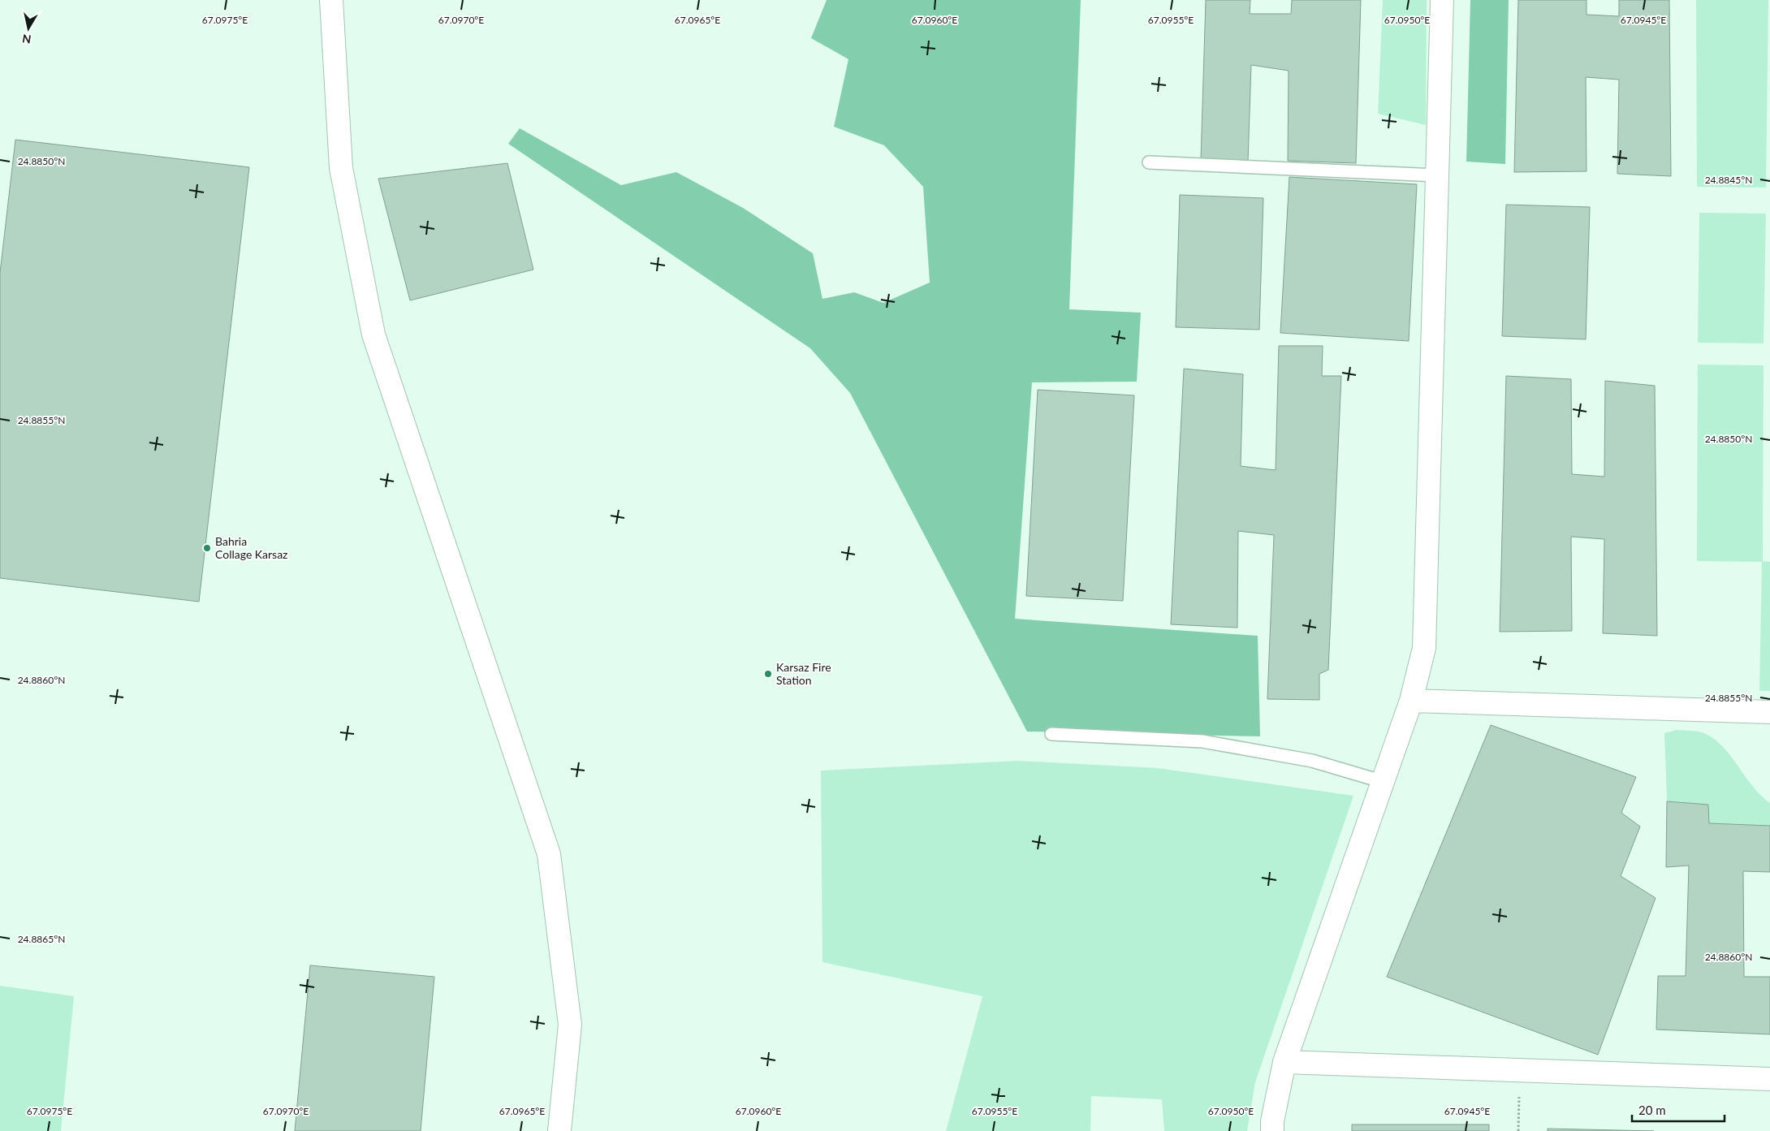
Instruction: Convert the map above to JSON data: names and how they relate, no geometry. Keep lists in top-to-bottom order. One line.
{"places":["Bahria Collage Karsaz","Karsaz Fire Station"],"scale_bar":"20 m","north":"bottom","coordinates":["67.0975°E","67.0970°E","67.0965°E","67.0960°E","67.0955°E","67.0950°E","67.0945°E","24.8850°N","24.8845°N","24.8855°N","24.8860°N","24.8865°N"]}
